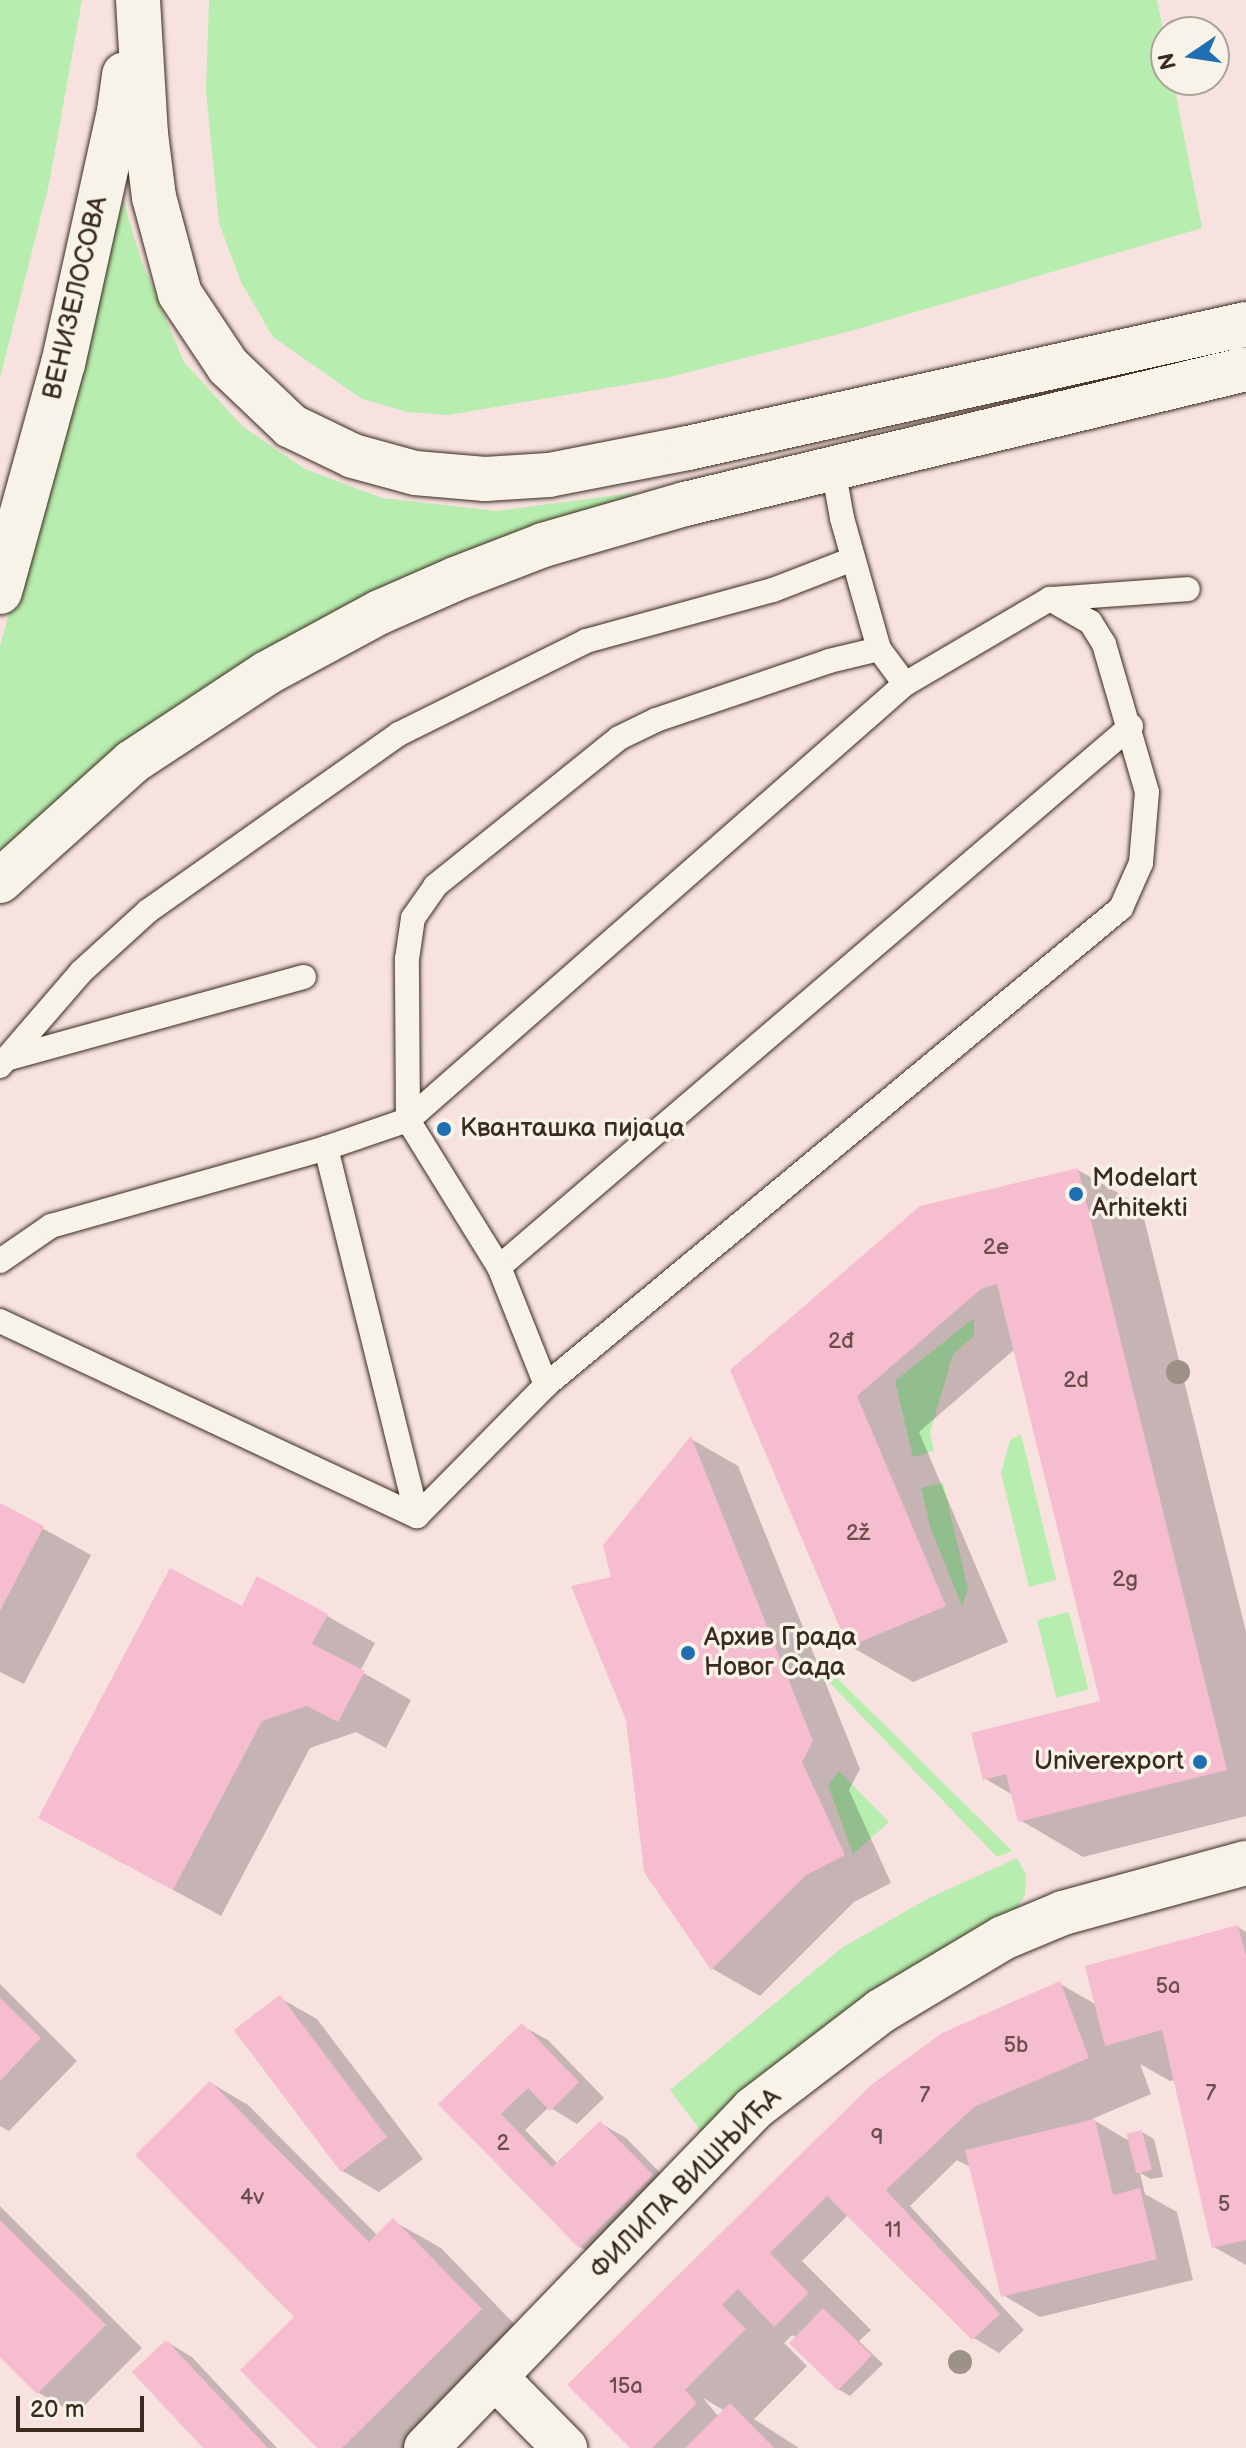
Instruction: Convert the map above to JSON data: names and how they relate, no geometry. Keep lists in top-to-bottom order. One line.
{"streets":{"main road":["ВЕНИЗЕЛОСОВА","ФИЛИПА ВИШЊИЋА"]},"places":["Кванташка пијаца","Modelart Arhitekti","Архив Града Новог Сада","Univerexport"],"house_numbers":["2e","2đ","2d","2ž","2g","5a","5b","7","7","9","2","4v","5","11","15a"],"scale_bar":"20 m","north":"left"}
